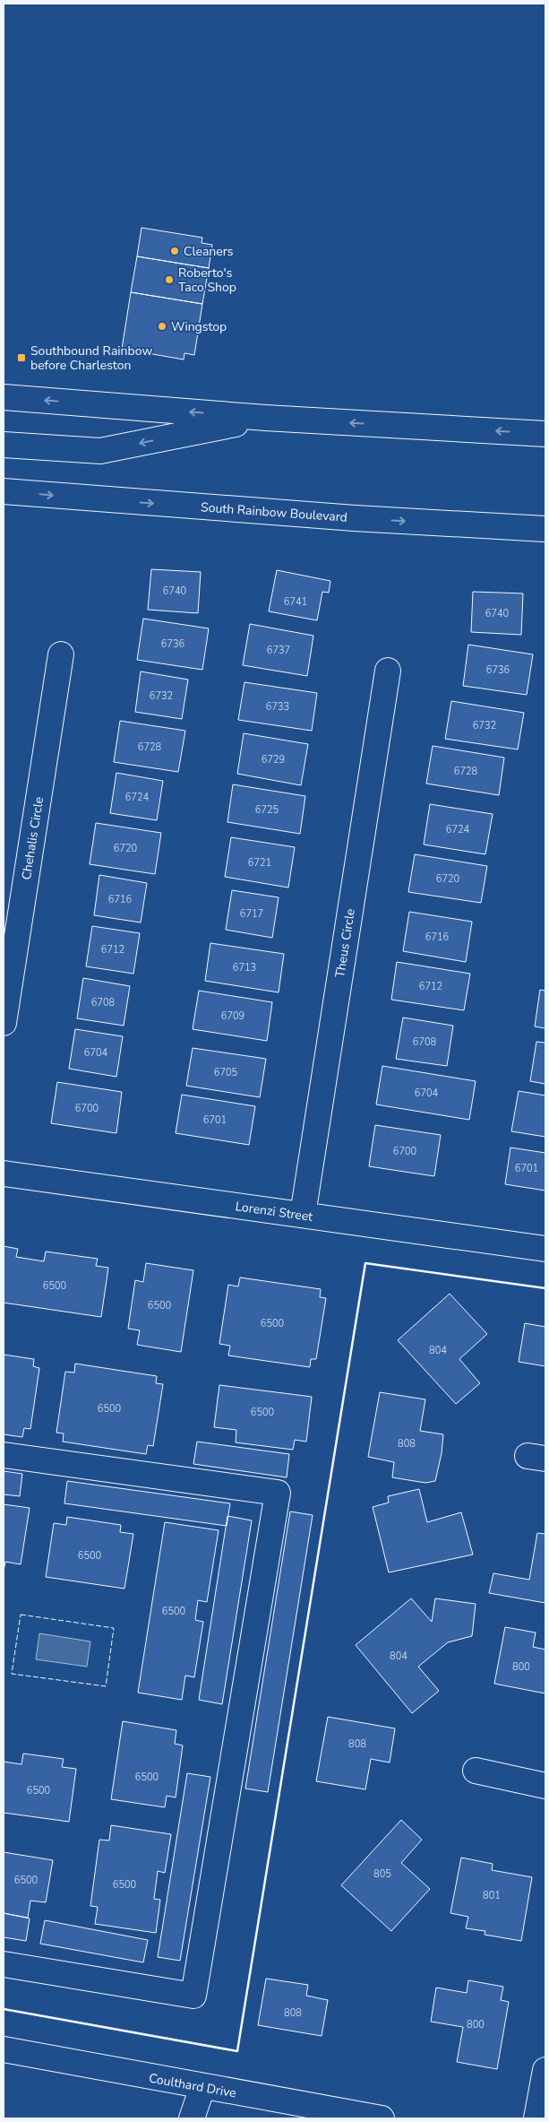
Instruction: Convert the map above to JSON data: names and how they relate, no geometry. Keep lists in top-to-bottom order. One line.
{"streets":{"street":["South Rainbow Boulevard","Chehalis Circle","Theus Circle","Lorenzi Street","Coulthard Drive"]},"crossings":[["Theus Circle","Lorenzi Street"]],"places":{"other":["Cleaners","Roberto's Taco Shop","Wingstop"],"transit":["Southbound Rainbow before Charleston"]},"house_numbers":["6740","6741","6740","6736","6737","6736","6732","6733","6732","6728","6729","6728","6724","6725","6724","6720","6721","6720","6716","6717","6716","6712","6713","6712","6708","6709","6708","6704","6705","6704","6700","6701","6700","6701","6500","6500","6500","804","6500","6500","808","6500","6500","804","800","808","6500","6500","805","6500","6500","801","808","800"]}
